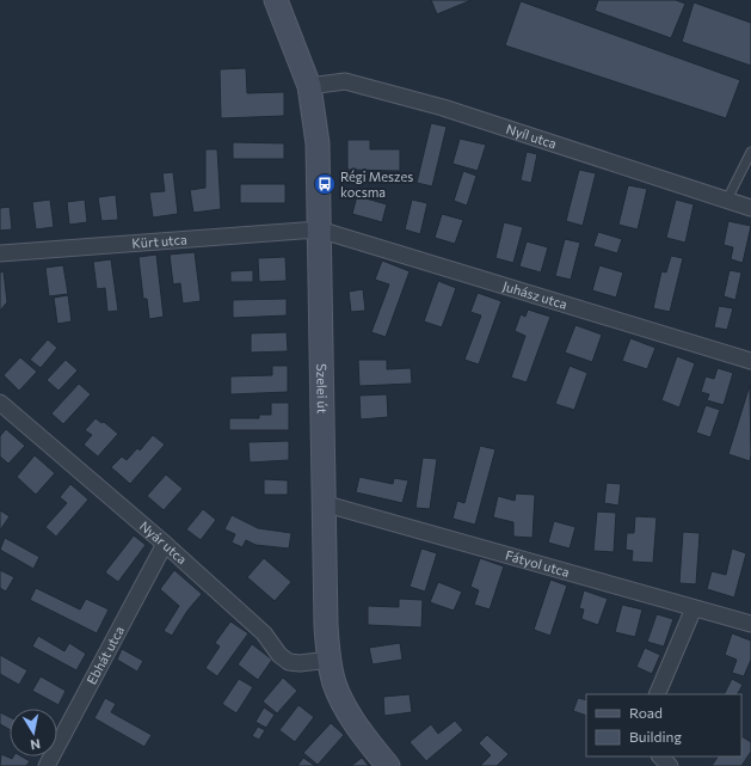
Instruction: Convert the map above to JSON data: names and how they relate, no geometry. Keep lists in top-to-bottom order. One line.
{"streets":{"main road":["Szelei út"],"street":["Nyíl utca","Kürt utca","Juhász utca","Nyár utca","Fátyol utca","Ebhát utca"]},"crossings":[["Nyíl utca","Szelei út"],["Kürt utca","Juhász utca"],["Kürt utca","Szelei út"],["Juhász utca","Szelei út"],["Szelei út","Nyár utca"],["Szelei út","Fátyol utca"],["Nyár utca","Ebhát utca"]],"places":{"bus stop":["Régi Meszes kocsma"]},"legend":["Road","Building"],"north":"bottom"}
